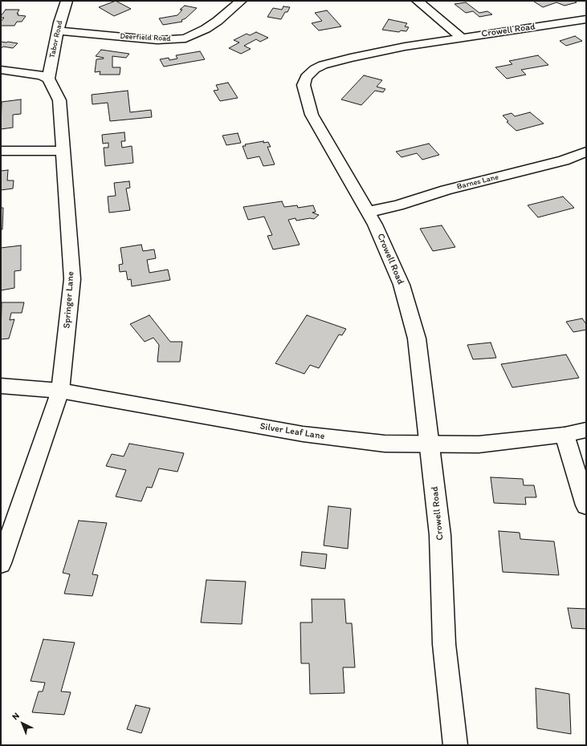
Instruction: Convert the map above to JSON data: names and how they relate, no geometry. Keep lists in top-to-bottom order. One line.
{"streets":{"street":["Crowell Road","Deerfield Road","Tabor Road","Barnes Lane","Springer Lane","Silver Leaf Lane"]},"crossings":[["Crowell Road","Barnes Lane"],["Crowell Road","Silver Leaf Lane"],["Deerfield Road","Tabor Road"],["Tabor Road","Springer Lane"],["Springer Lane","Silver Leaf Lane"]],"north":"top left"}
